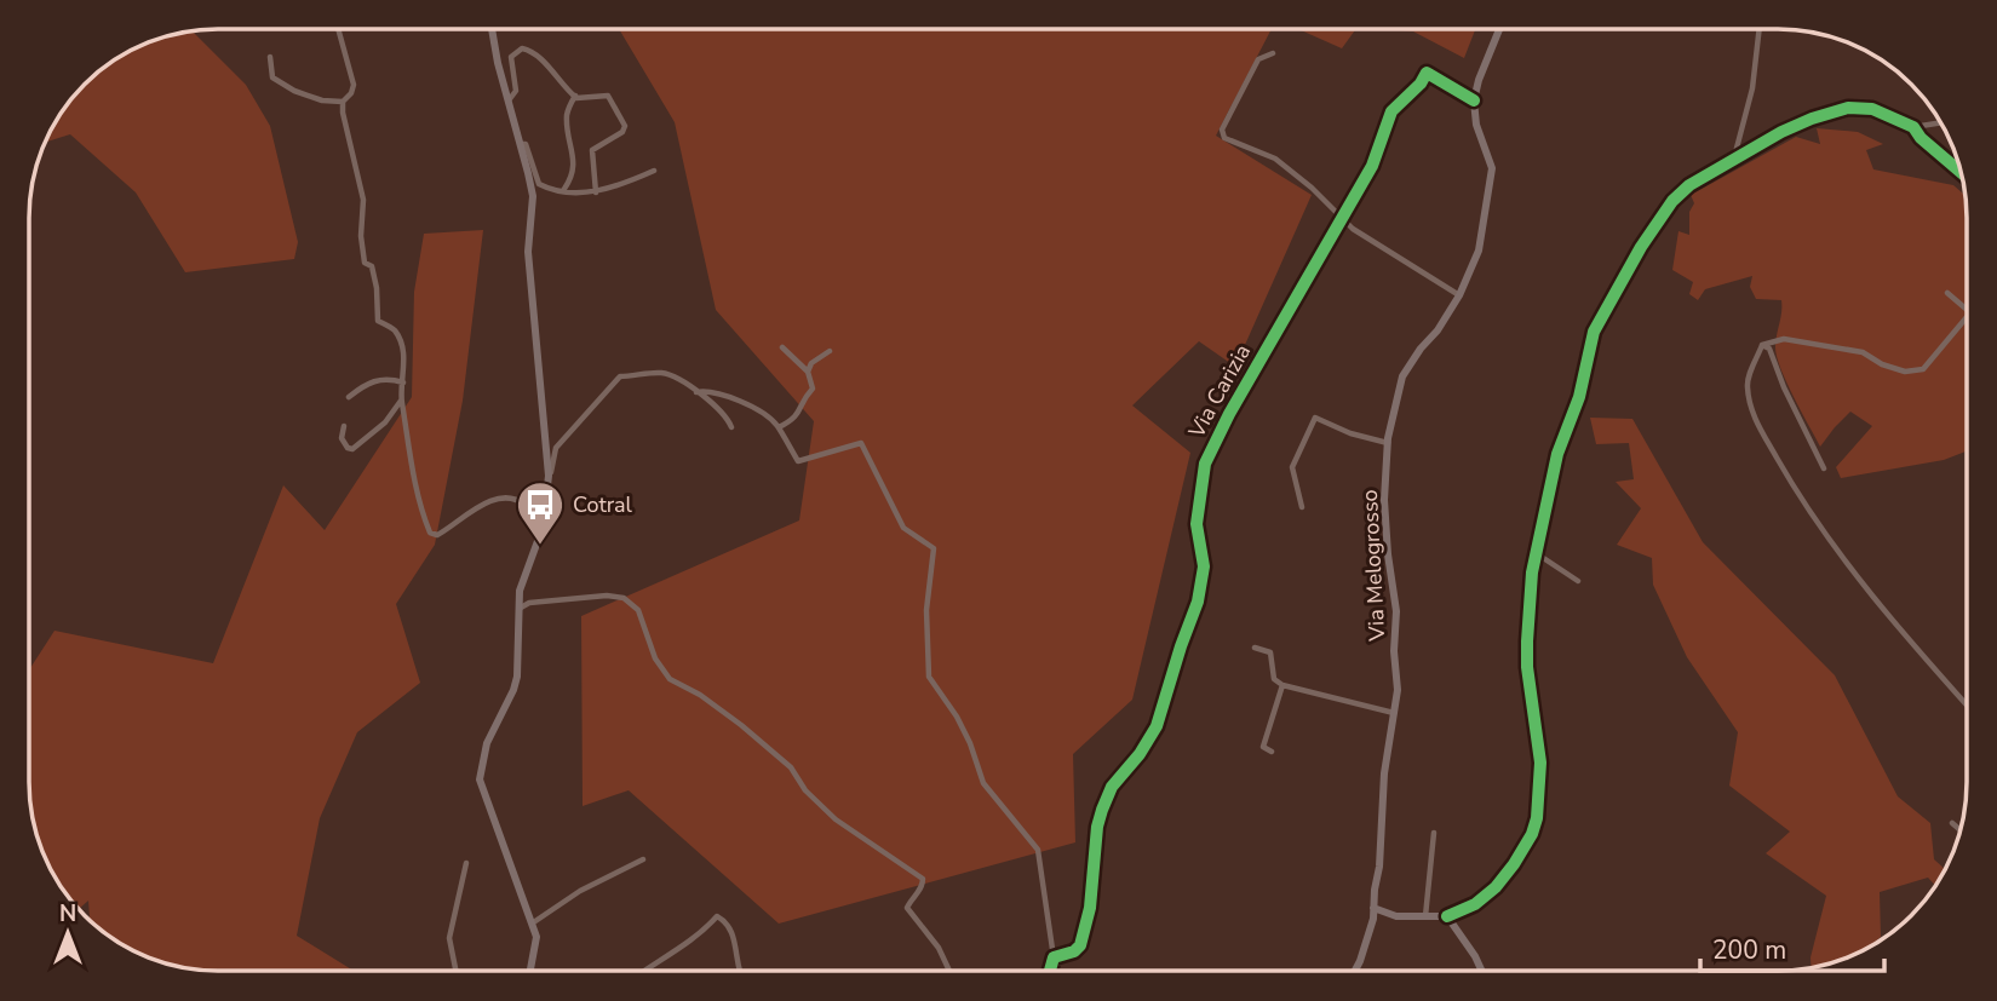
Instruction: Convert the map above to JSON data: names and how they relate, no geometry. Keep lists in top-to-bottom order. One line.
{"streets":{"street":["Via Carizia","Via Melogrosso"]},"crossings":[["Via Carizia","Via Melogrosso"]],"places":{"bus stop":["Cotral"]},"scale_bar":"200 m","north":"top"}
